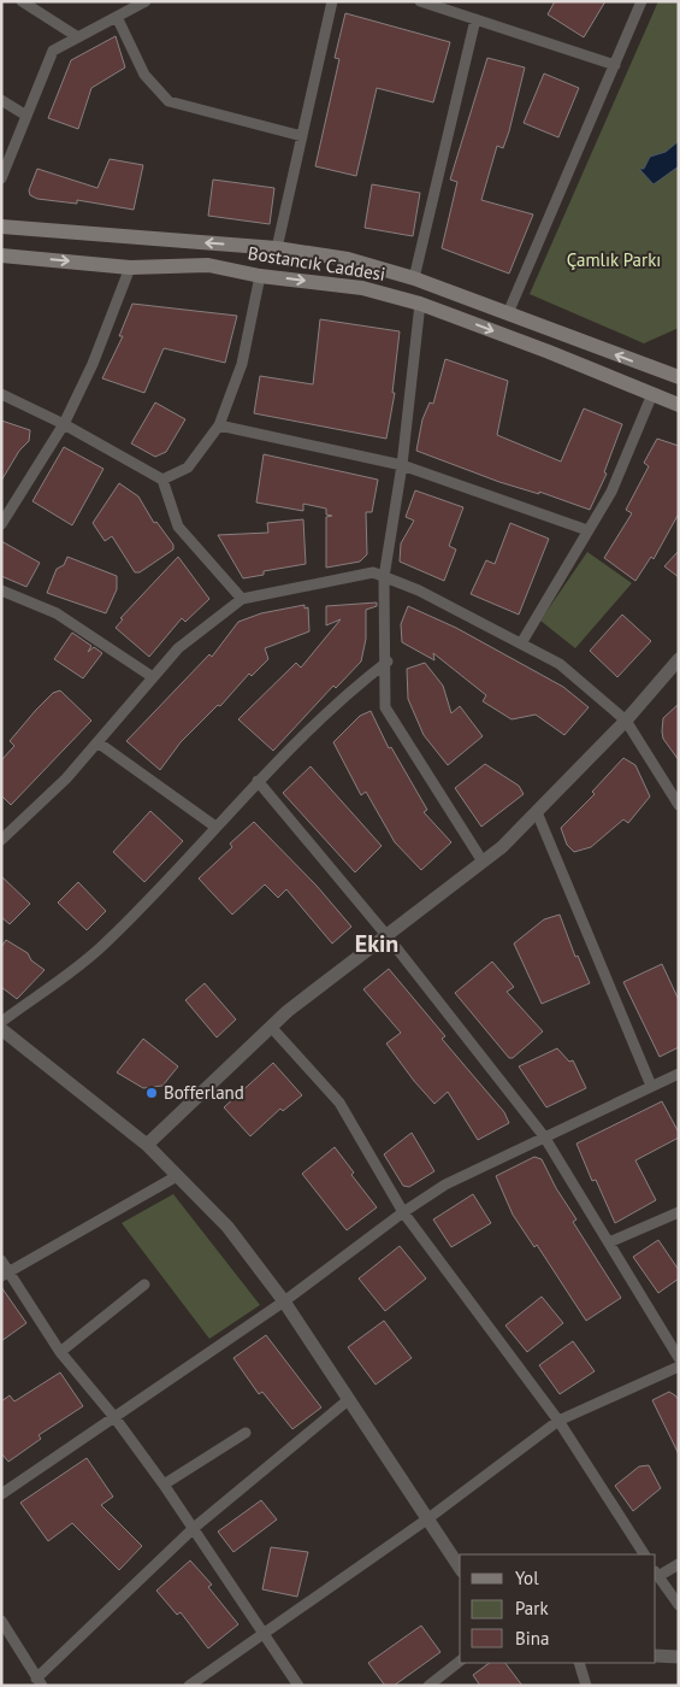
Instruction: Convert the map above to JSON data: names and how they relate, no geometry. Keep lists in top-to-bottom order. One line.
{"streets":{"main road":["Bostancık Caddesi"]},"districts":["Ekin"],"parks":["Çamlık Parkı"],"places":["Bofferland"],"legend":["Yol","Park","Bina"]}
